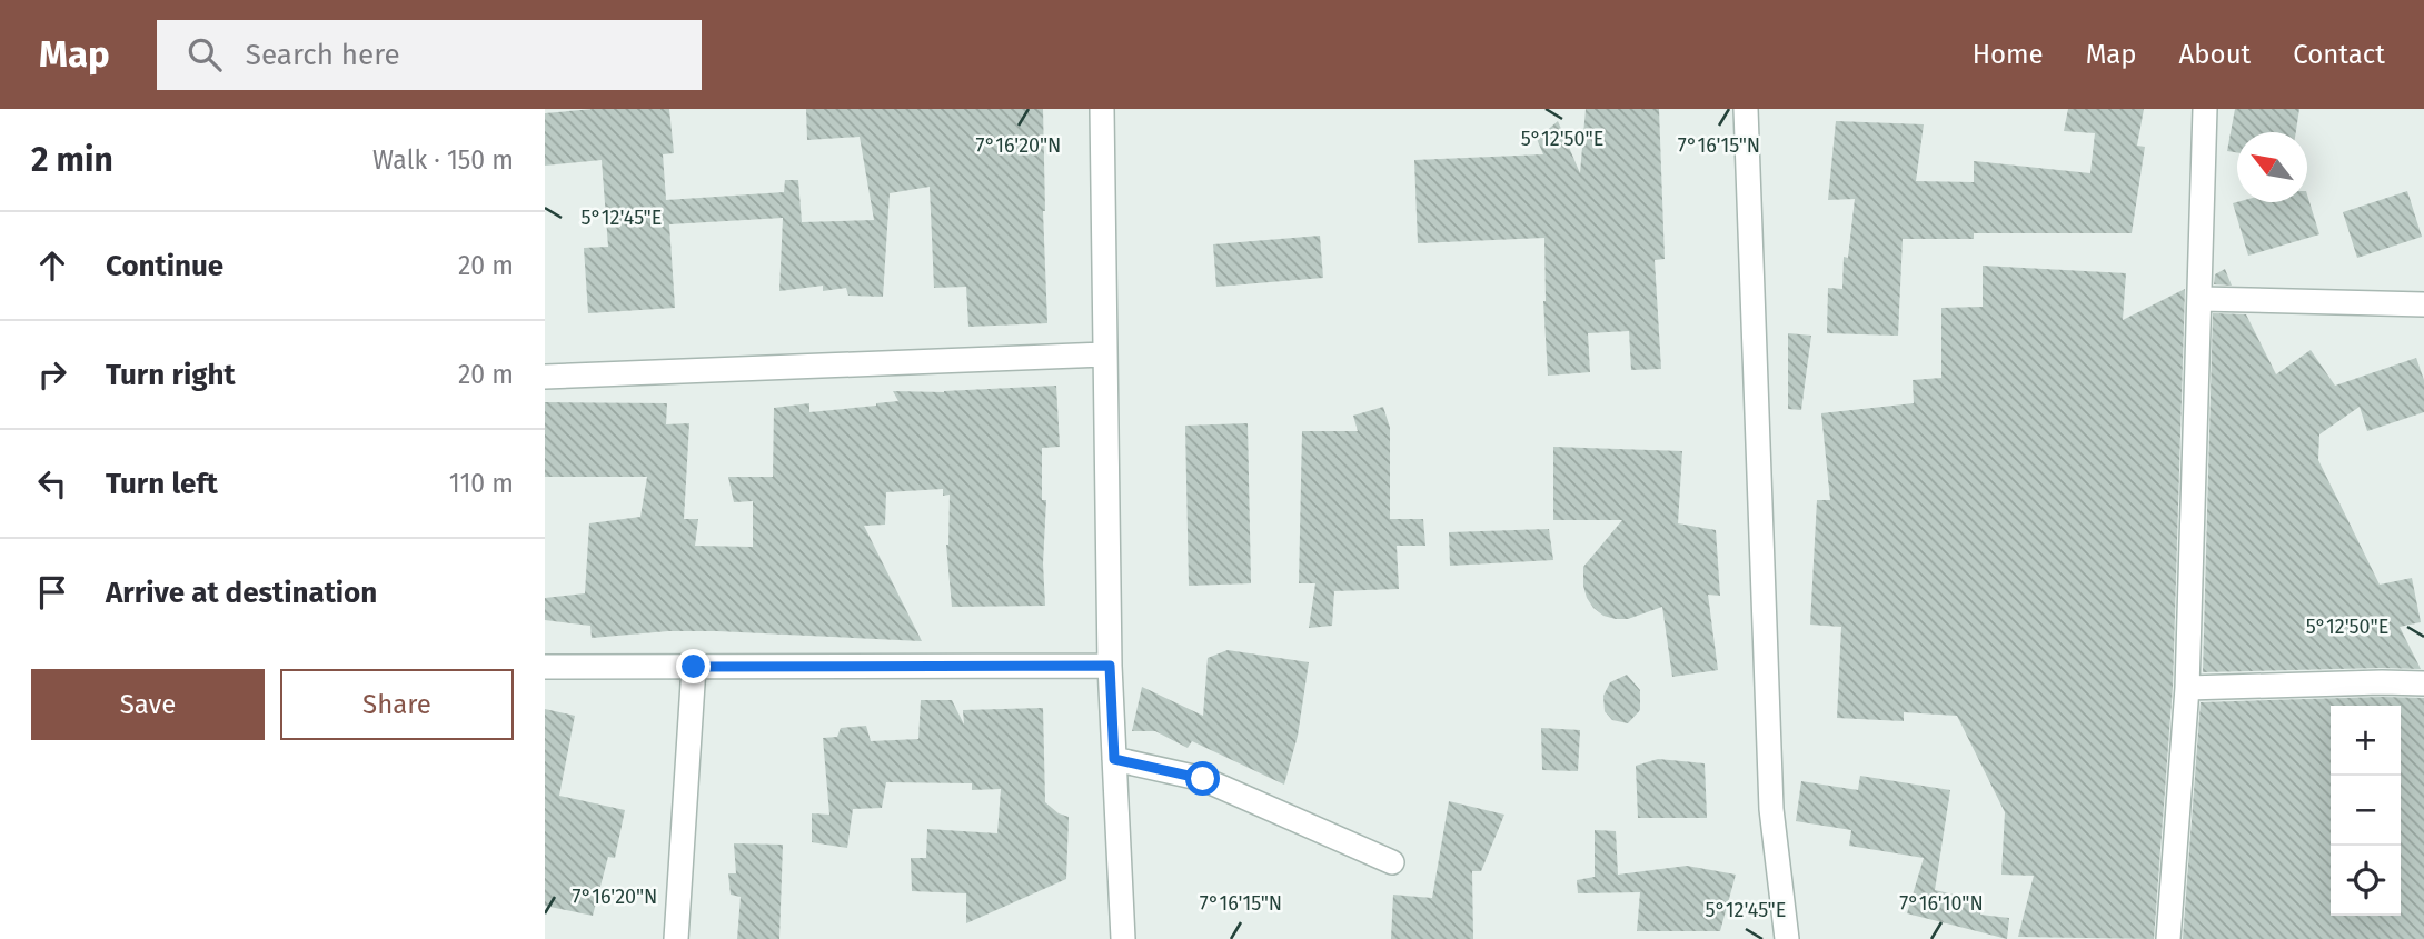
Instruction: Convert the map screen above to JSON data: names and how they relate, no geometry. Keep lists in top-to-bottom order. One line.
{"north":"top left","page":{"header":"Map","search":"Search here","nav":["Home","Map","About","Contact"],"heading":["2 min","Walk · 150 m"],"list":[["Continue","20 m"],["Turn right","20 m"],["Turn left","110 m"],"Arrive at destination"],"buttons":["Save","Share"],"map_buttons":["+","−"]},"coordinates":["5°12'50\"E","7°16'20\"N","7°16'15\"N","5°12'45\"E","7°16'10\"N"]}
